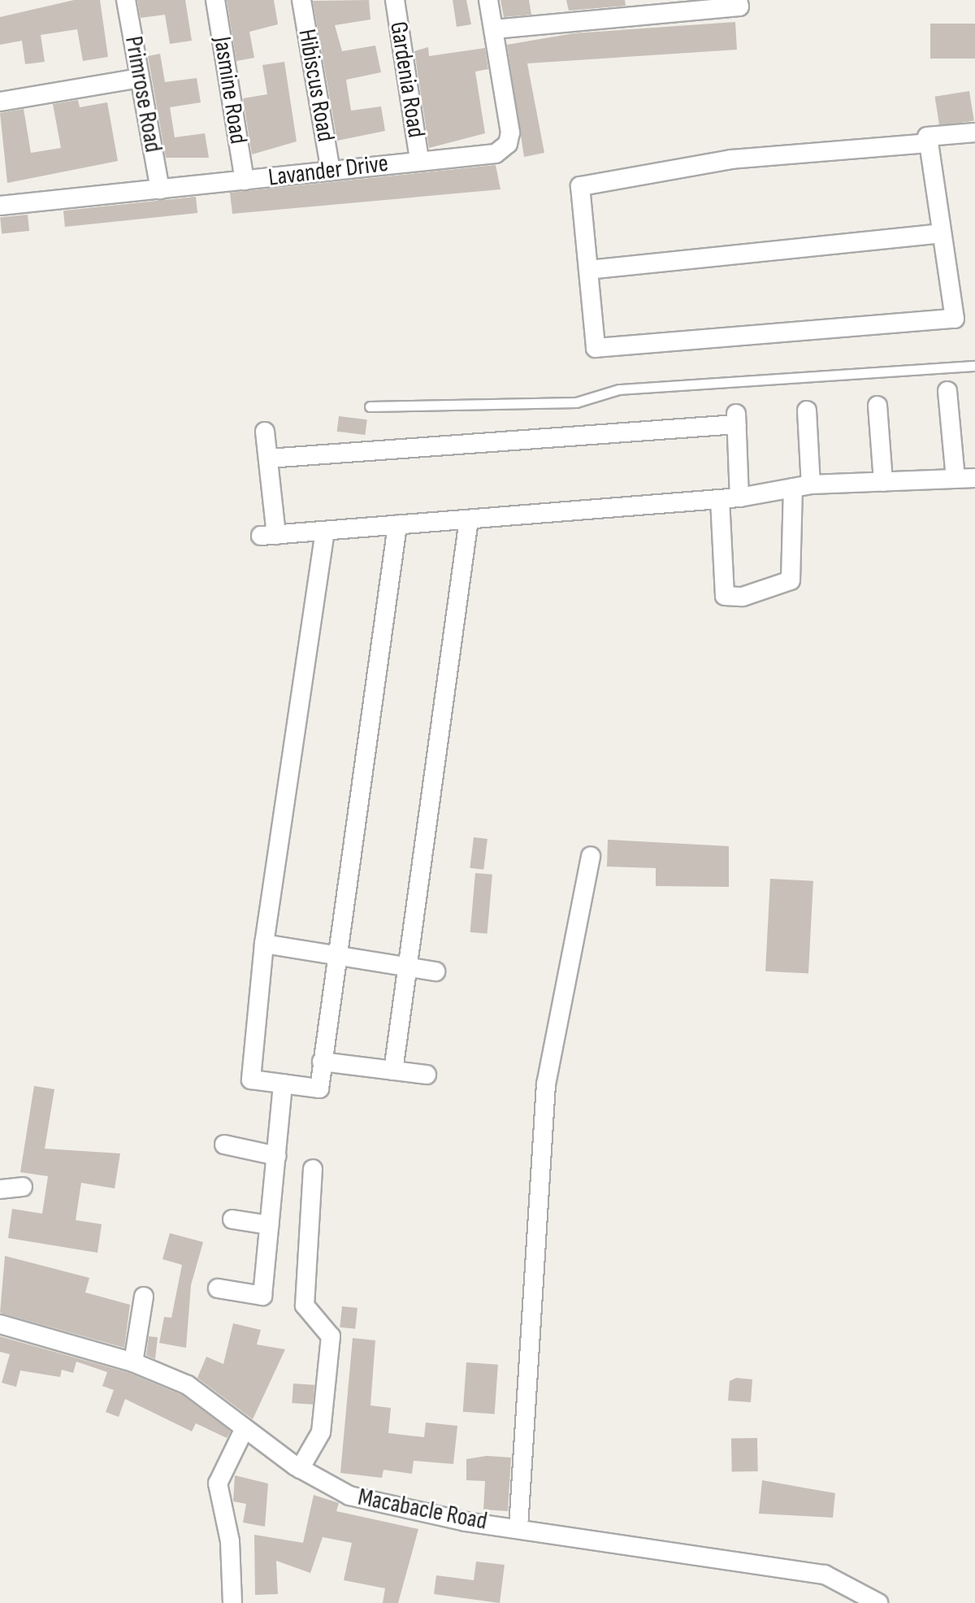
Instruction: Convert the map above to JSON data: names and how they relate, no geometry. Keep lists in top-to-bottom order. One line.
{"streets":{"street":["Gardenia Road","Hibiscus Road","Jasmine Road","Primrose Road","Lavander Drive","Macabacle Road"]},"crossings":[["Gardenia Road","Lavander Drive"],["Hibiscus Road","Lavander Drive"],["Jasmine Road","Lavander Drive"],["Primrose Road","Lavander Drive"]]}
